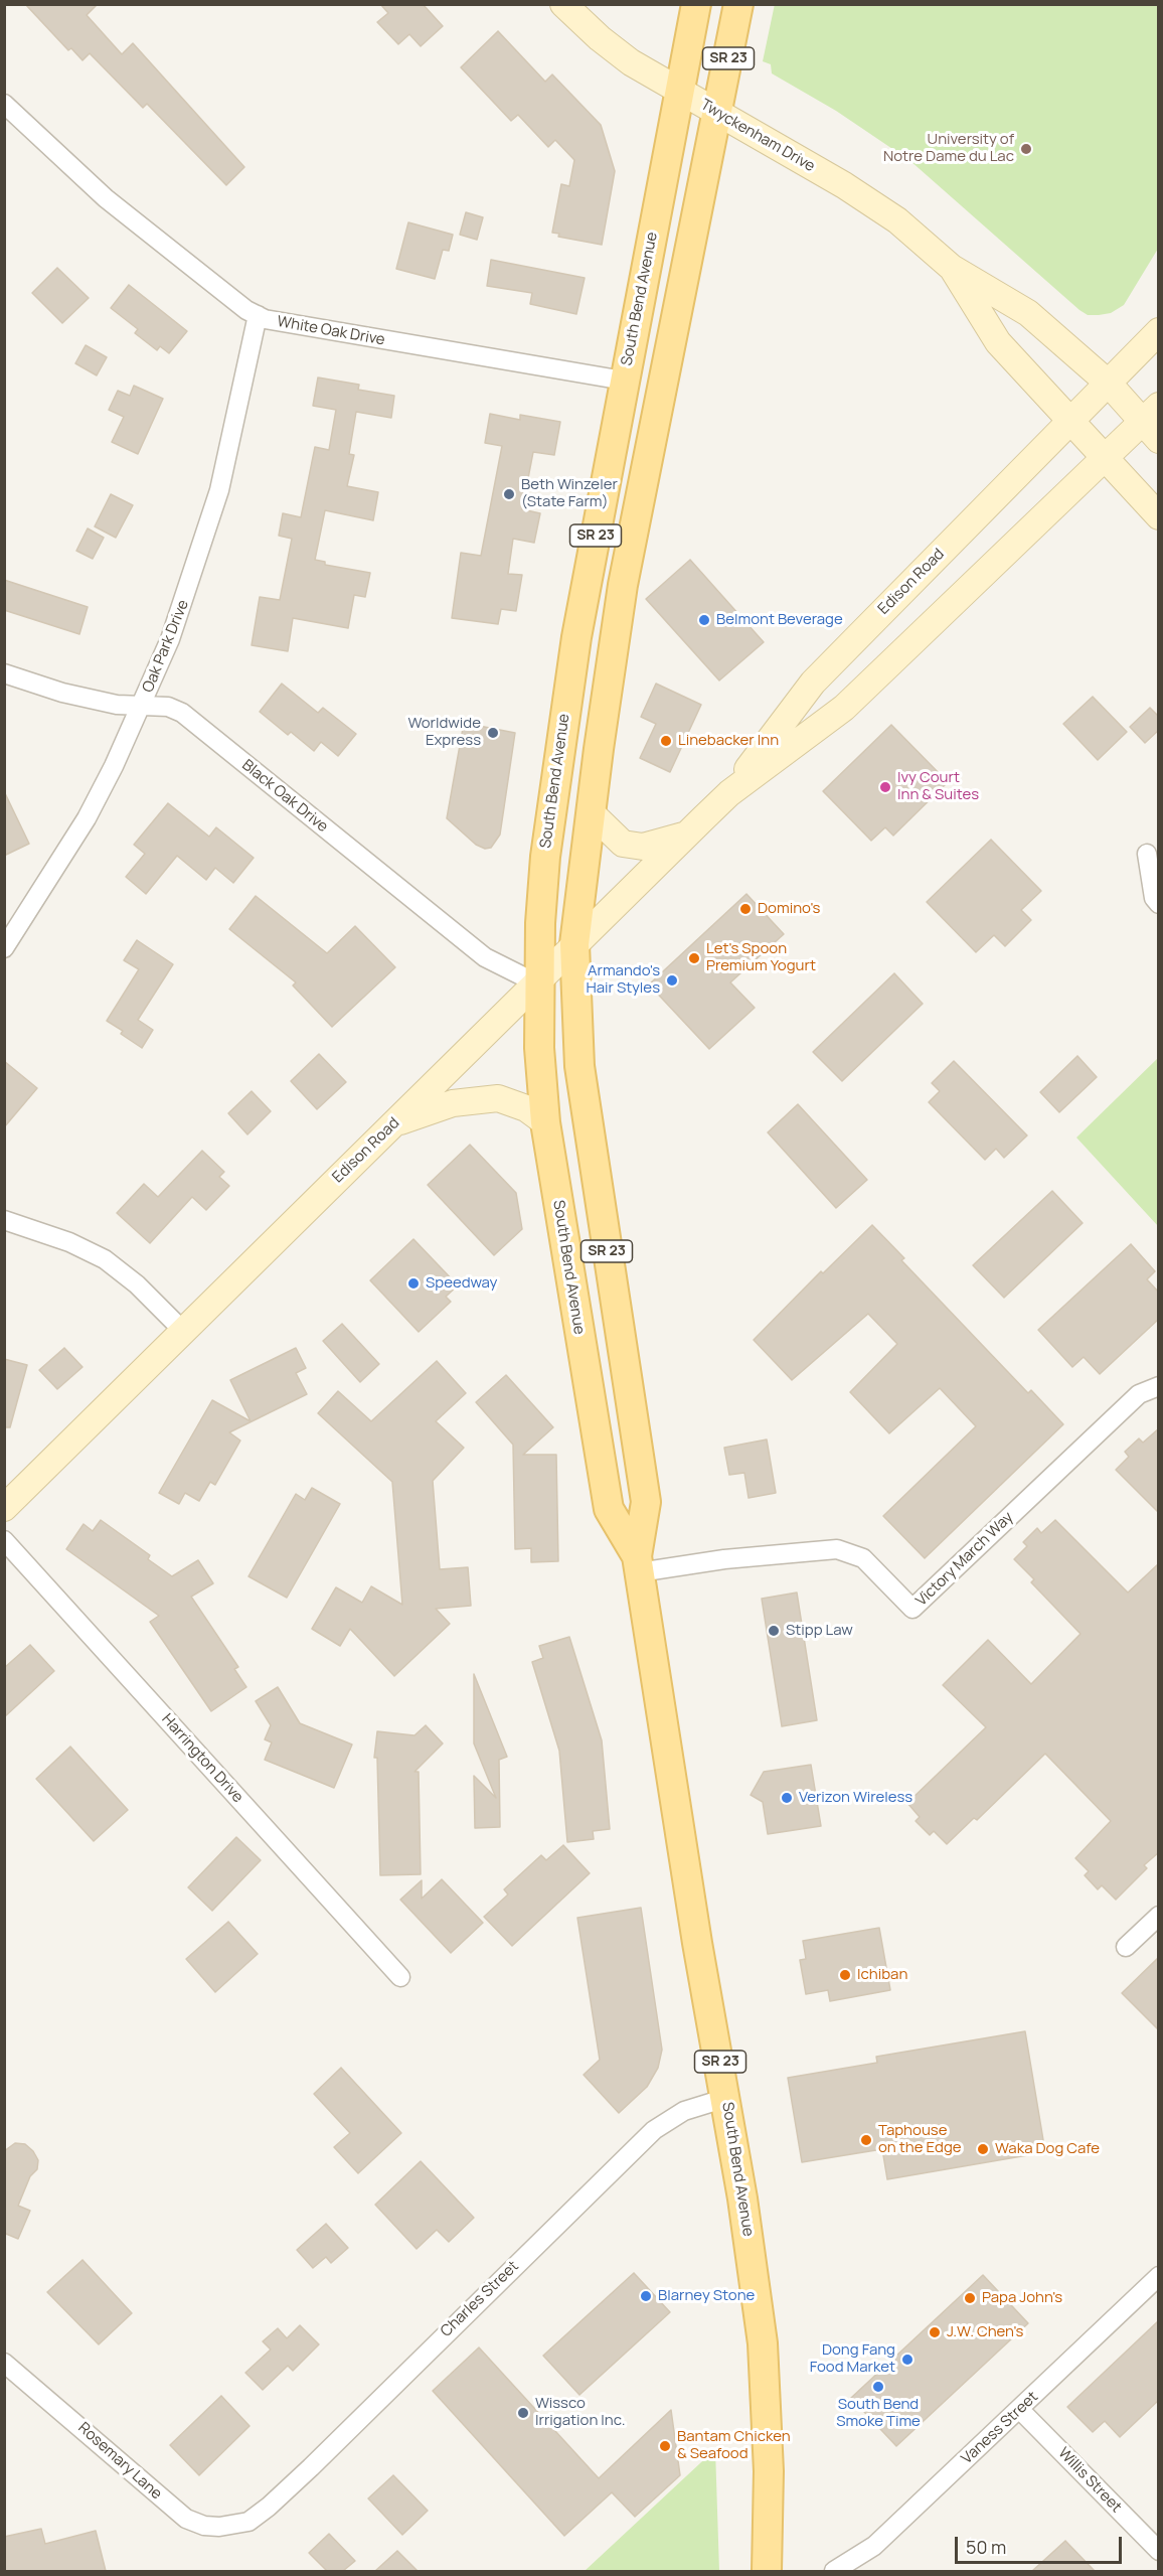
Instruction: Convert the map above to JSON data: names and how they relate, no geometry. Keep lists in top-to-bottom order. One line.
{"streets":{"main road":["SR 23","Twyckenham Drive","South Bend Avenue","Edison Road"],"street":["White Oak Drive","Oak Park Drive","Black Oak Drive","Victory March Way","Harrington Drive","Charles Street","Vaness Street","Rosemary Lane","Willis Street"]},"crossings":[["Twyckenham Drive","South Bend Avenue"],["Twyckenham Drive","Edison Road"],["South Bend Avenue","White Oak Drive"],["South Bend Avenue","Edison Road"],["South Bend Avenue","Black Oak Drive"],["South Bend Avenue","Victory March Way"],["South Bend Avenue","Charles Street"],["White Oak Drive","Oak Park Drive"],["Edison Road","Black Oak Drive"],["Oak Park Drive","Black Oak Drive"],["Charles Street","Rosemary Lane"],["Vaness Street","Willis Street"]],"places":["University of Notre Dame du Lac","Beth Winzeler (State Farm)","Belmont Beverage","Worldwide Express","Linebacker Inn","Ivy Court Inn & Suites","Domino's","Let's Spoon Premium Yogurt","Armando's Hair Styles","Speedway","Stipp Law","Verizon Wireless","Ichiban","Taphouse on the Edge","Waka Dog Cafe","Blarney Stone","Papa John's","J.W. Chen's","Dong Fang Food Market","South Bend Smoke Time","Wissco Irrigation Inc.","Bantam Chicken & Seafood"],"scale_bar":"50 m"}
